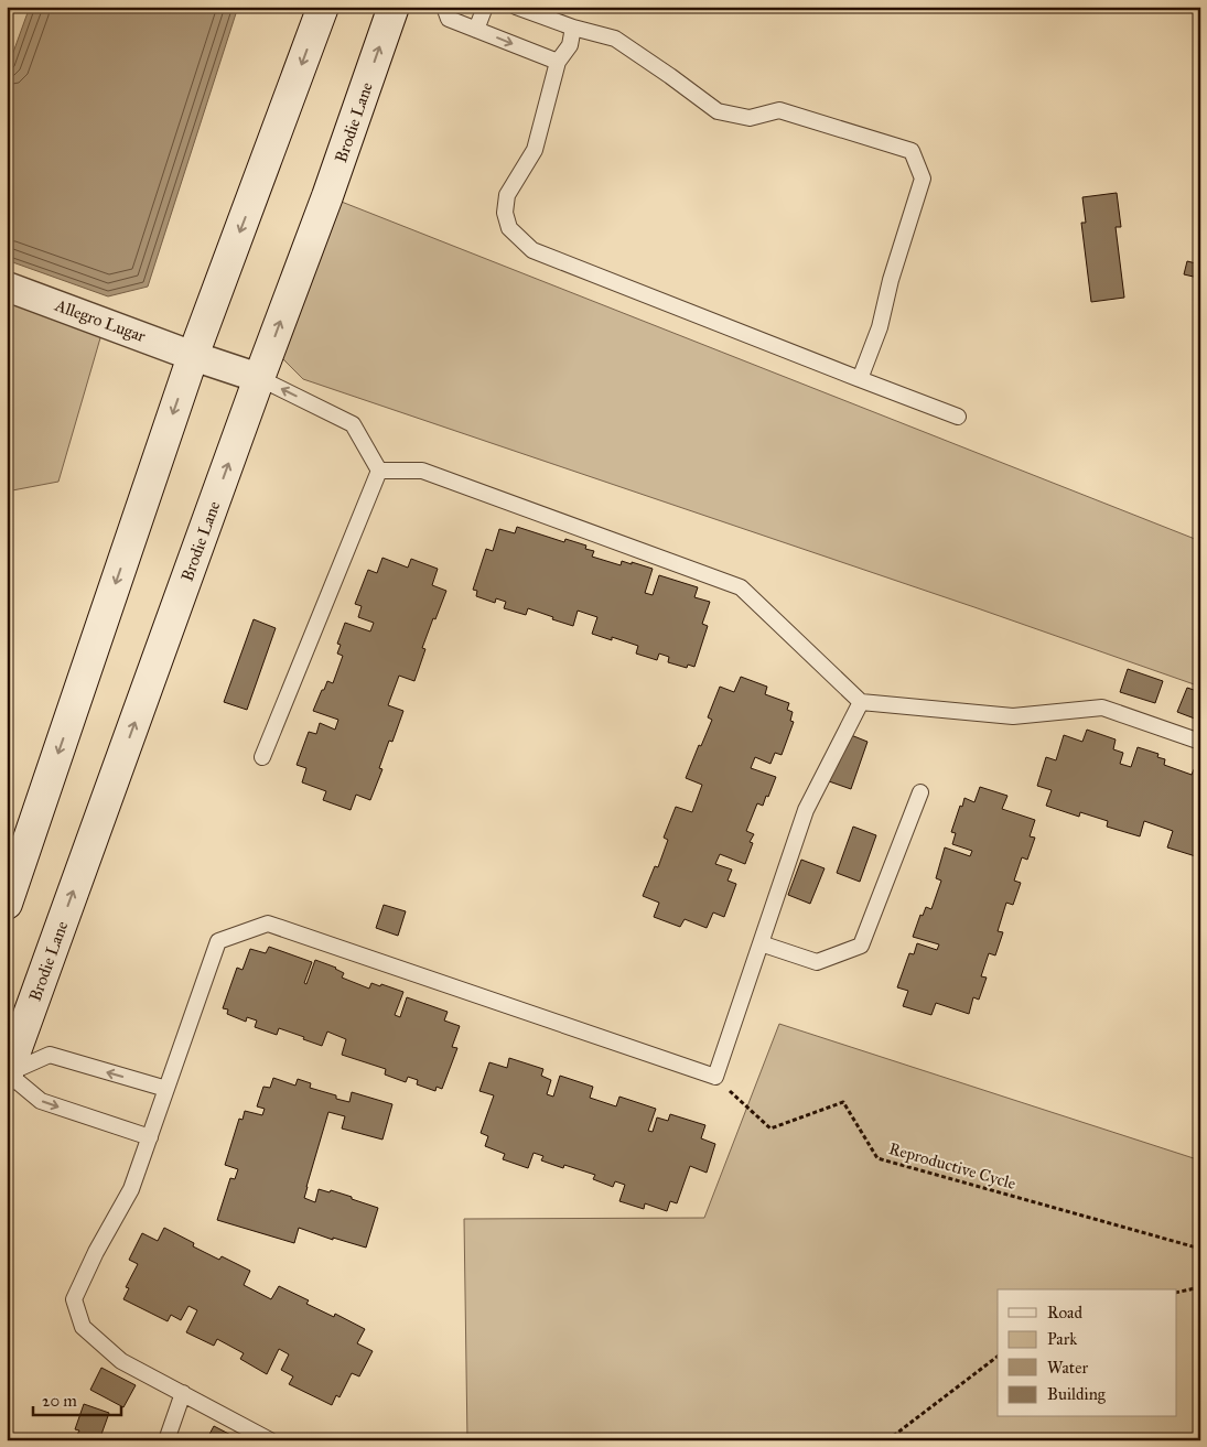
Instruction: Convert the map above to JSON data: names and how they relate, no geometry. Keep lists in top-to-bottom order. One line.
{"streets":{"main road":["Brodie Lane"],"street":["Allegro Lugar"],"path":["Reproductive Cycle"]},"crossings":[["Brodie Lane","Allegro Lugar"]],"legend":["Road","Park","Water","Building"],"scale_bar":"20 m"}
